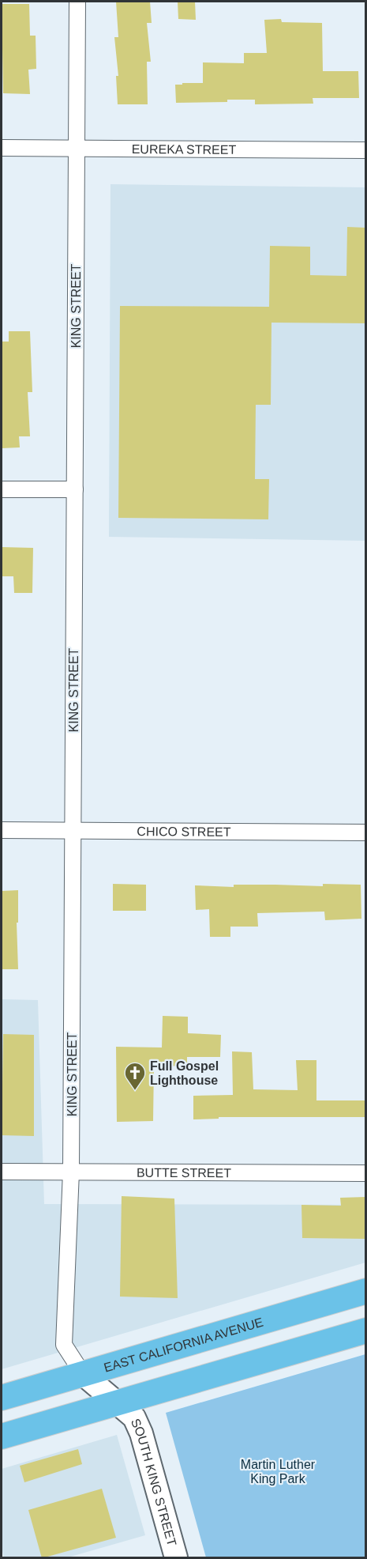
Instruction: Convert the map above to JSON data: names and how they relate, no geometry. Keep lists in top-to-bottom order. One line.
{"streets":{"main road":["EAST CALIFORNIA AVENUE"],"street":["EUREKA STREET","KING STREET","CHICO STREET","BUTTE STREET","SOUTH KING STREET"]},"crossings":[["EUREKA STREET","KING STREET"],["KING STREET","CHICO STREET"],["KING STREET","BUTTE STREET"],["KING STREET","EAST CALIFORNIA AVENUE"],["KING STREET","SOUTH KING STREET"],["EAST CALIFORNIA AVENUE","SOUTH KING STREET"]],"parks":["Martin Luther King Park"],"places":{"church":["Full Gospel Lighthouse"]}}
